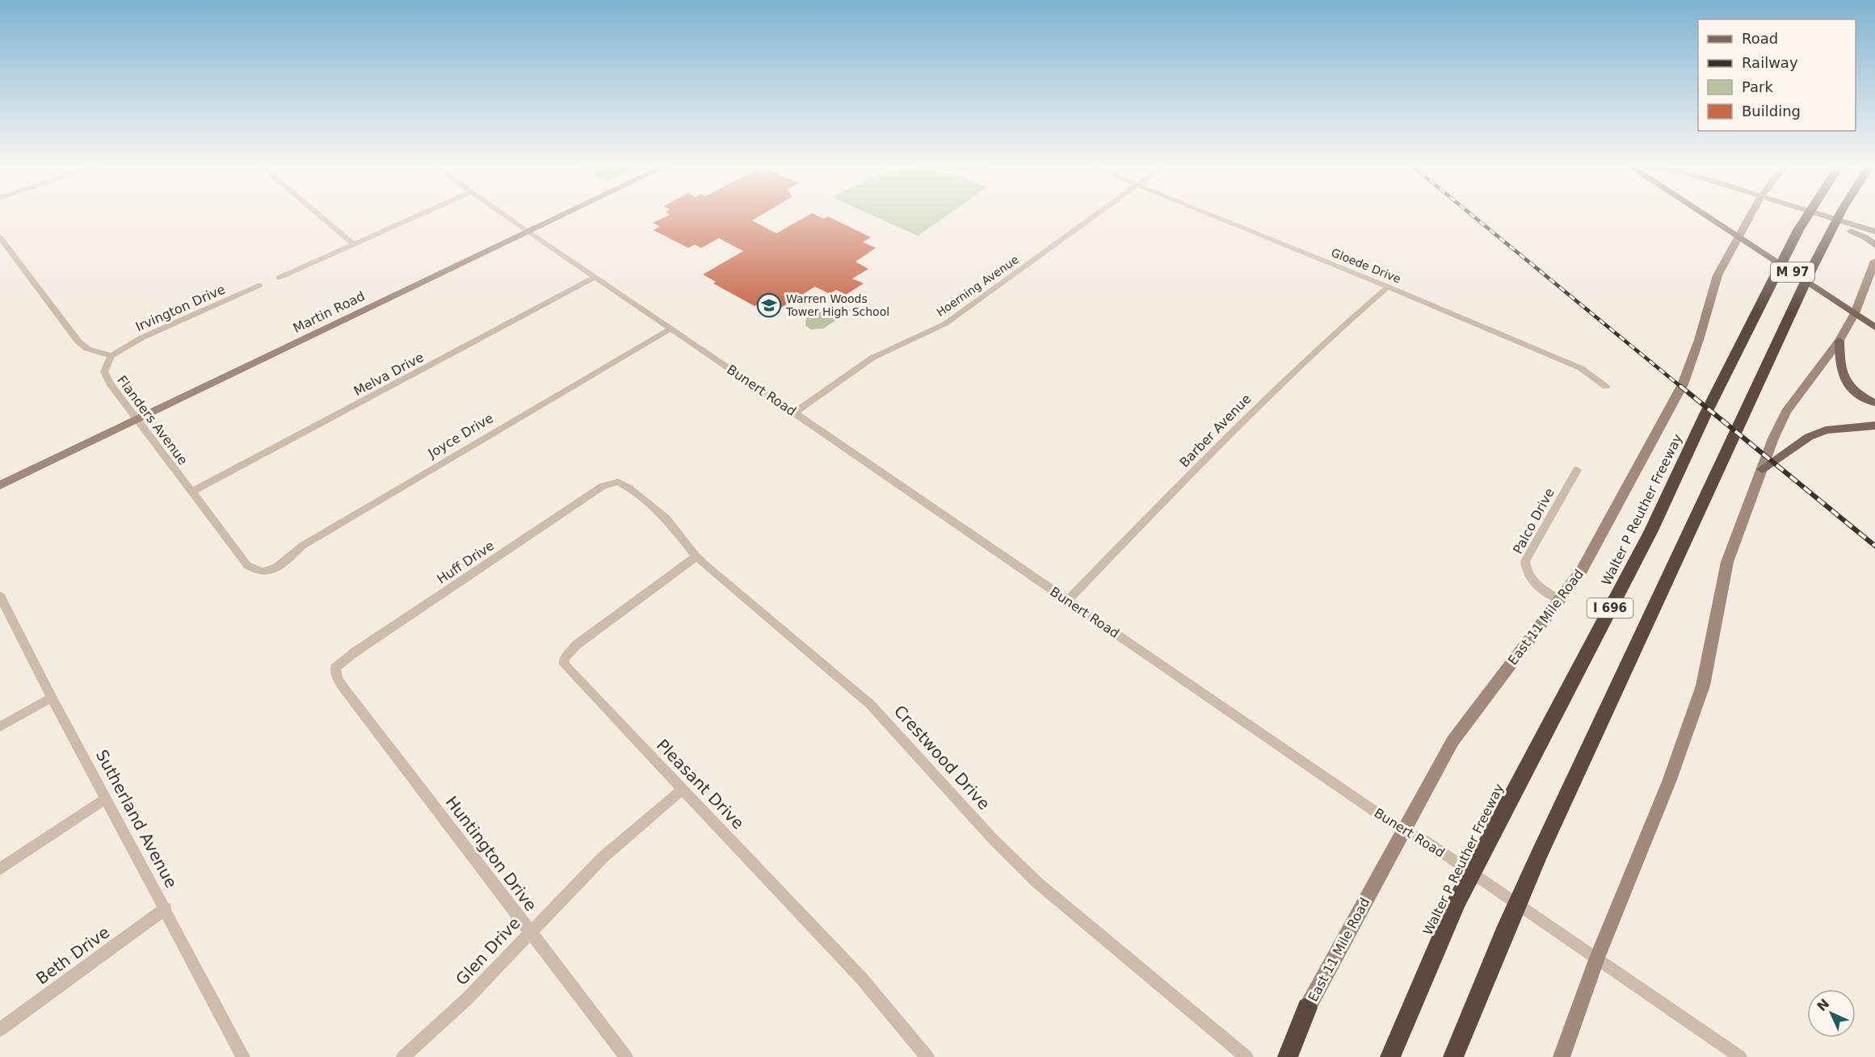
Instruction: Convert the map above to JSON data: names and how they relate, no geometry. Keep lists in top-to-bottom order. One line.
{"streets":{"highway":["Walter P Reuther Freeway","I 696"],"main road":["M 97","Martin Road","East 11 Mile Road"],"street":["Gloede Drive","Hoerning Avenue","Irvington Drive","Melva Drive","Bunert Road","Flanders Avenue","Barber Avenue","Joyce Drive","Palco Drive","Huff Drive","Crestwood Drive","Pleasant Drive","Sutherland Avenue","Huntington Drive","Glen Drive","Beth Drive"]},"crossings":[["Gloede Drive","Barber Avenue"],["M 97","East 11 Mile Road"],["Hoerning Avenue","Bunert Road"],["Irvington Drive","Flanders Avenue"],["Martin Road","Bunert Road"],["Martin Road","Flanders Avenue"],["Melva Drive","Bunert Road"],["Melva Drive","Flanders Avenue"],["Bunert Road","Barber Avenue"],["Bunert Road","Joyce Drive"],["Bunert Road","East 11 Mile Road"],["Flanders Avenue","Joyce Drive"],["Palco Drive","East 11 Mile Road"],["Huff Drive","Crestwood Drive"],["Huff Drive","Huntington Drive"],["Crestwood Drive","Pleasant Drive"],["Pleasant Drive","Glen Drive"],["Sutherland Avenue","Beth Drive"],["Huntington Drive","Glen Drive"]],"places":{"school or university":["Warren Woods Tower High School"]},"legend":["Road","Railway","Park","Building"],"north":"top left"}
